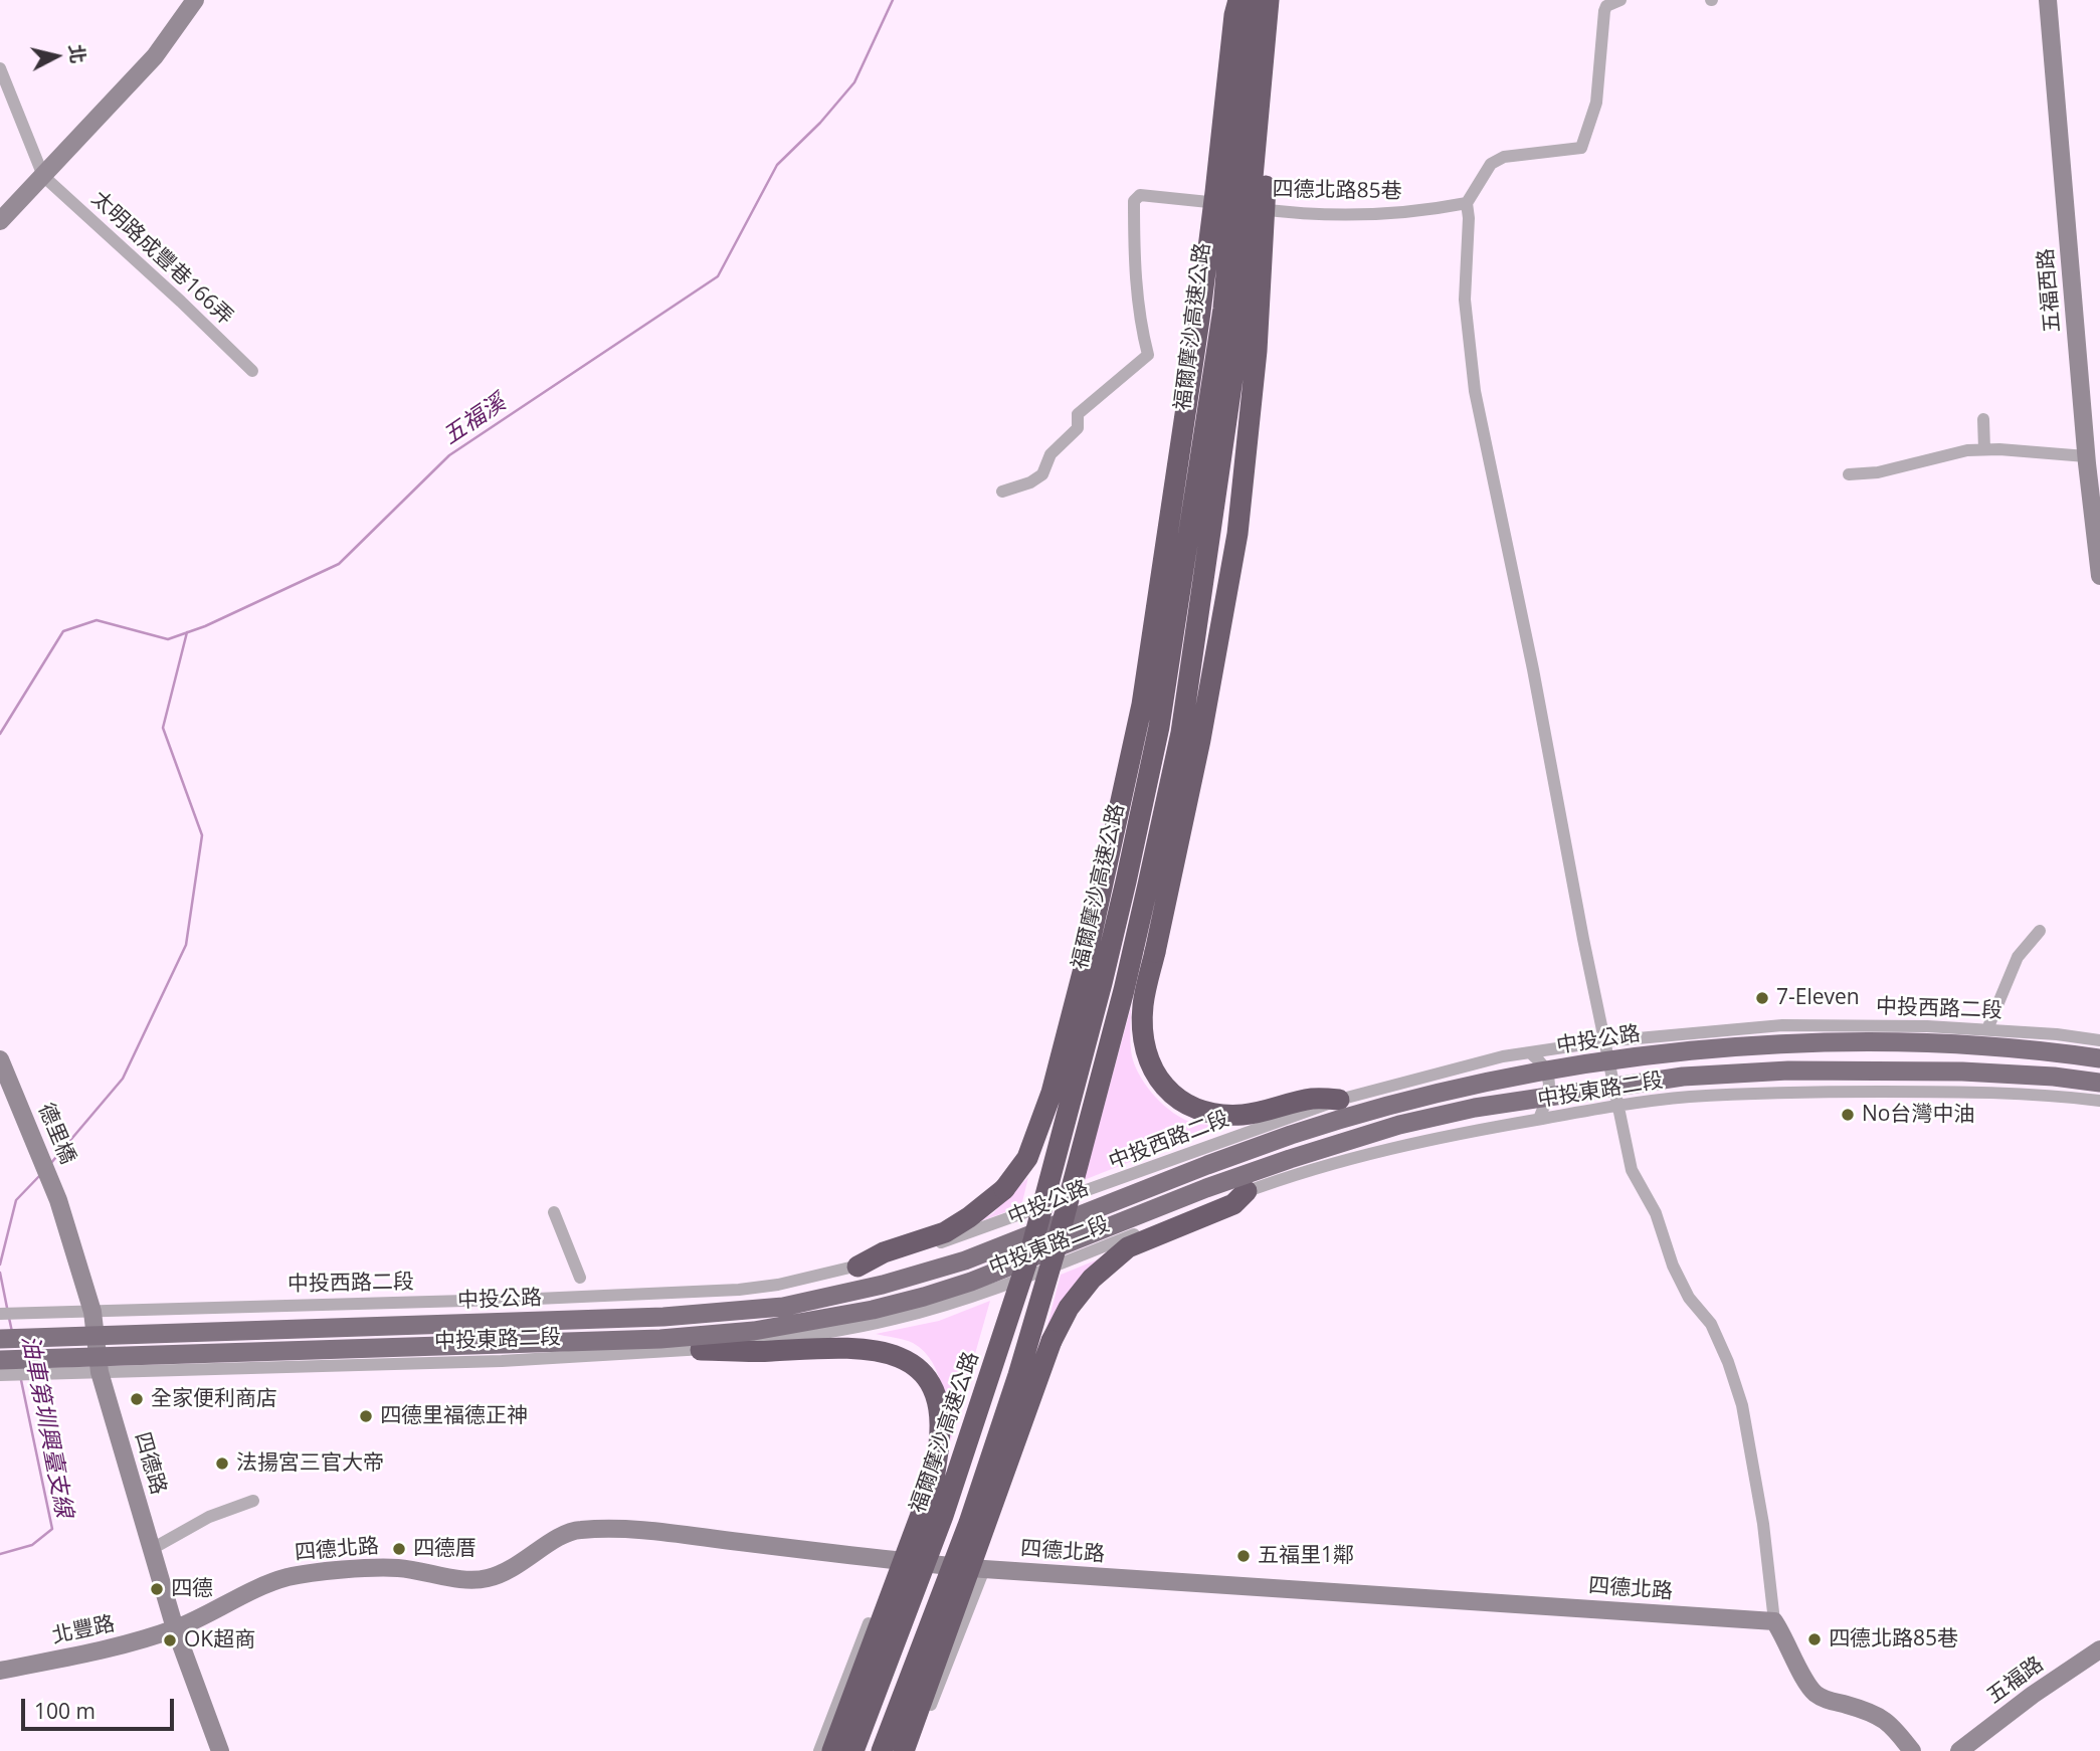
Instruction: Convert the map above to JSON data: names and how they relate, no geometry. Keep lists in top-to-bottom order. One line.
{"streets":{"highway":["福爾摩沙高速公路"],"main road":["中投公路"],"street":["四德北路85巷","太明路成豐巷166弄","五福西路","中投西路二段","中投東路二段","德里橋","四德路","四德北路","北豐路","五福路"]},"crossings":[["中投西路二段","四德路"],["中投東路二段","四德路"],["德里橋","四德路"],["四德路","四德北路"],["四德路","北豐路"],["四德北路","北豐路"]],"water":["五福溪","油車第圳興臺支線"],"places":["7-Eleven","No台灣中油","全家便利商店","四德里福德正神","法揚宮三官大帝","四德厝","五福里1鄰","四德","四德北路85巷","OK超商"],"scale_bar":"100 m","north":"right"}
